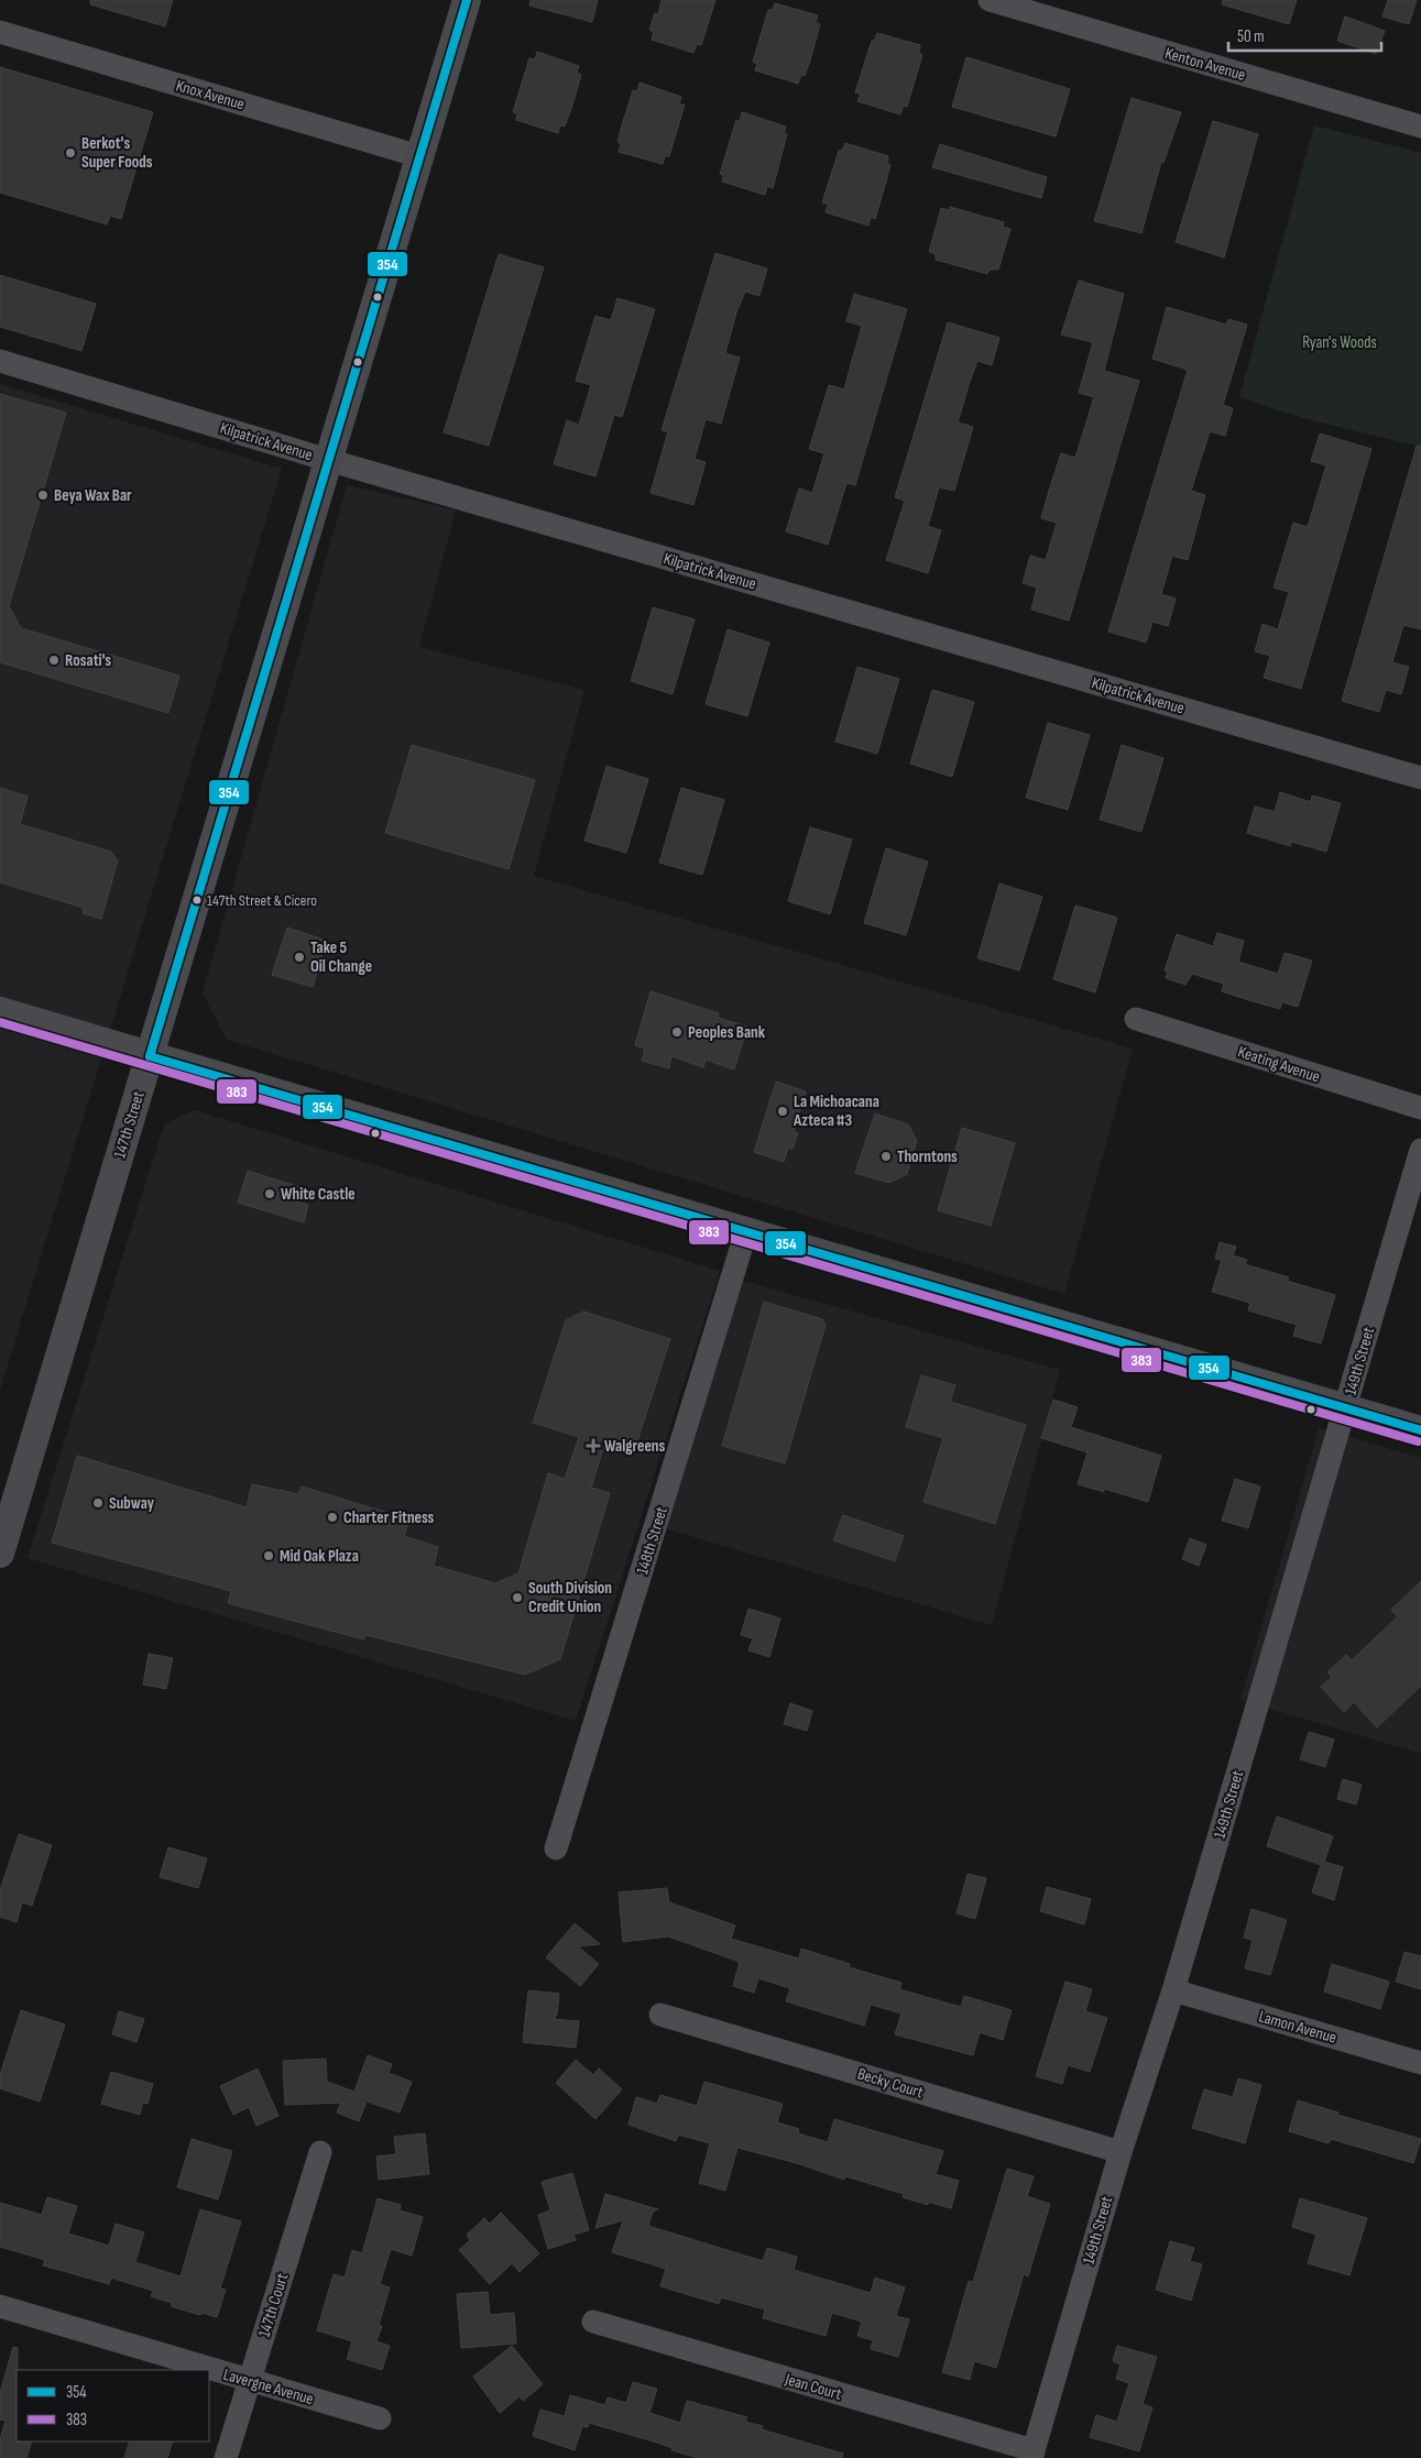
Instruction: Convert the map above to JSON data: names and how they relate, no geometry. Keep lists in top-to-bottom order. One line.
{"streets":{"main road":["147th Street"],"street":["Kenton Avenue","Knox Avenue","Kilpatrick Avenue","Keating Avenue","149th Street","148th Street","Lamon Avenue","Becky Court","147th Court","Lavergne Avenue","Jean Court"]},"crossings":[["Knox Avenue","147th Street"],["Kilpatrick Avenue","147th Street"],["149th Street","Lamon Avenue"],["149th Street","Becky Court"],["149th Street","Jean Court"],["147th Court","Lavergne Avenue"]],"parks":["Ryan's Woods"],"places":{"other":["Berkot's Super Foods","Beya Wax Bar","Rosati's","147th Street & Cicero","Take 5 Oil Change","Peoples Bank","La Michoacana Azteca #3","Thorntons","White Castle","Subway","Charter Fitness","Mid Oak Plaza","South Division Credit Union"],"health":["Walgreens"]},"lines":["transit line 354","transit line 383"],"legend":["354","383"],"scale_bar":"50 m"}
